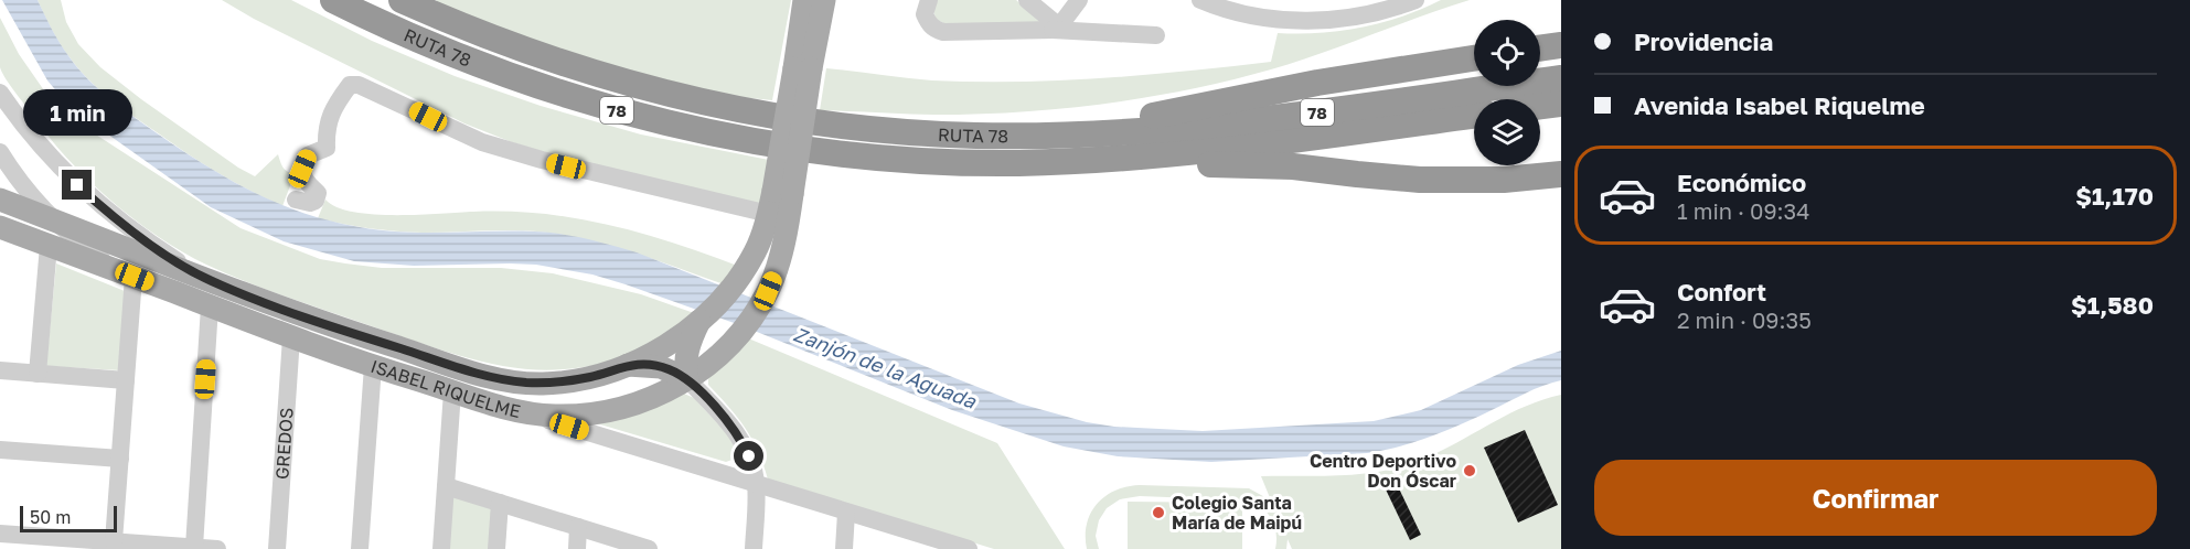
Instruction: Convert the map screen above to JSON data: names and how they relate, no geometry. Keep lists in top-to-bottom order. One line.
{"streets":{"highway":["RUTA 78","78"],"main road":["ISABEL RIQUELME"],"street":["GREDOS"]},"crossings":[["ISABEL RIQUELME","GREDOS"]],"water":["Zanjón de la Aguada"],"places":["Centro Deportivo Don Óscar","Colegio Santa María de Maipú"],"scale_bar":"50 m","page":{"banner":["Providencia","Avenida Isabel Riquelme"],"bubble":"1 min","list":[{"name":"Económico","note":"1 min · 09:34","value":"$1,170"},{"name":"Confort","note":"2 min · 09:35","value":"$1,580"}],"buttons":"Confirmar","scale":"50 m"}}
